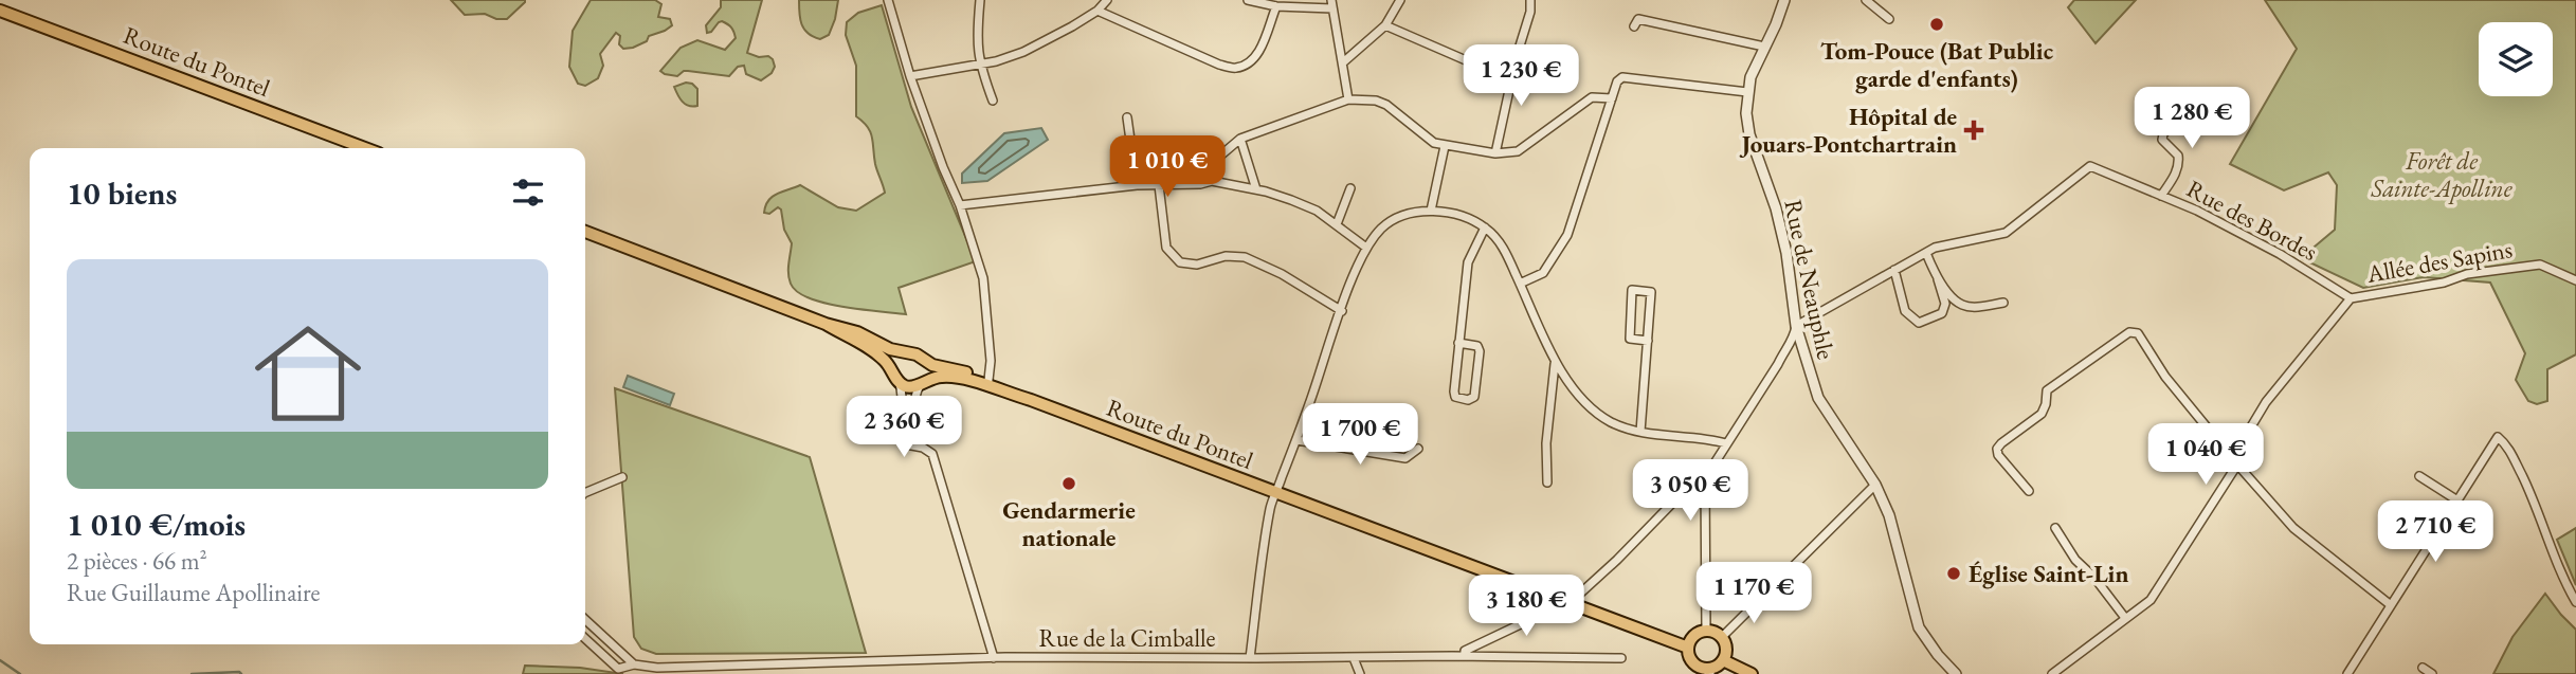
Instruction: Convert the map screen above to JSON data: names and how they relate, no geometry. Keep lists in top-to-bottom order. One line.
{"streets":{"main road":["Route du Pontel"],"street":["Rue des Bordes","Allée des Sapins","Rue de Neauphle","Rue de la Cimballe"]},"crossings":[["Rue des Bordes","Allée des Sapins"]],"parks":["Forêt de Sainte-Apolline"],"places":{"other":["Tom-Pouce (Bat Public garde d'enfants)","Gendarmerie nationale","Église Saint-Lin"],"health":["Hôpital de Jouars-Pontchartrain"]},"page":{"price":["1 230 €","1 280 €","1 010 €","2 360 €","1 700 €","1 040 €","3 050 €","2 710 €","1 170 €","3 180 €"],"heading":"10 biens","list":[{"name":"1 010 €/mois","note":"2 pièces · 66 m² · Rue Guillaume Apollinaire"}]}}
